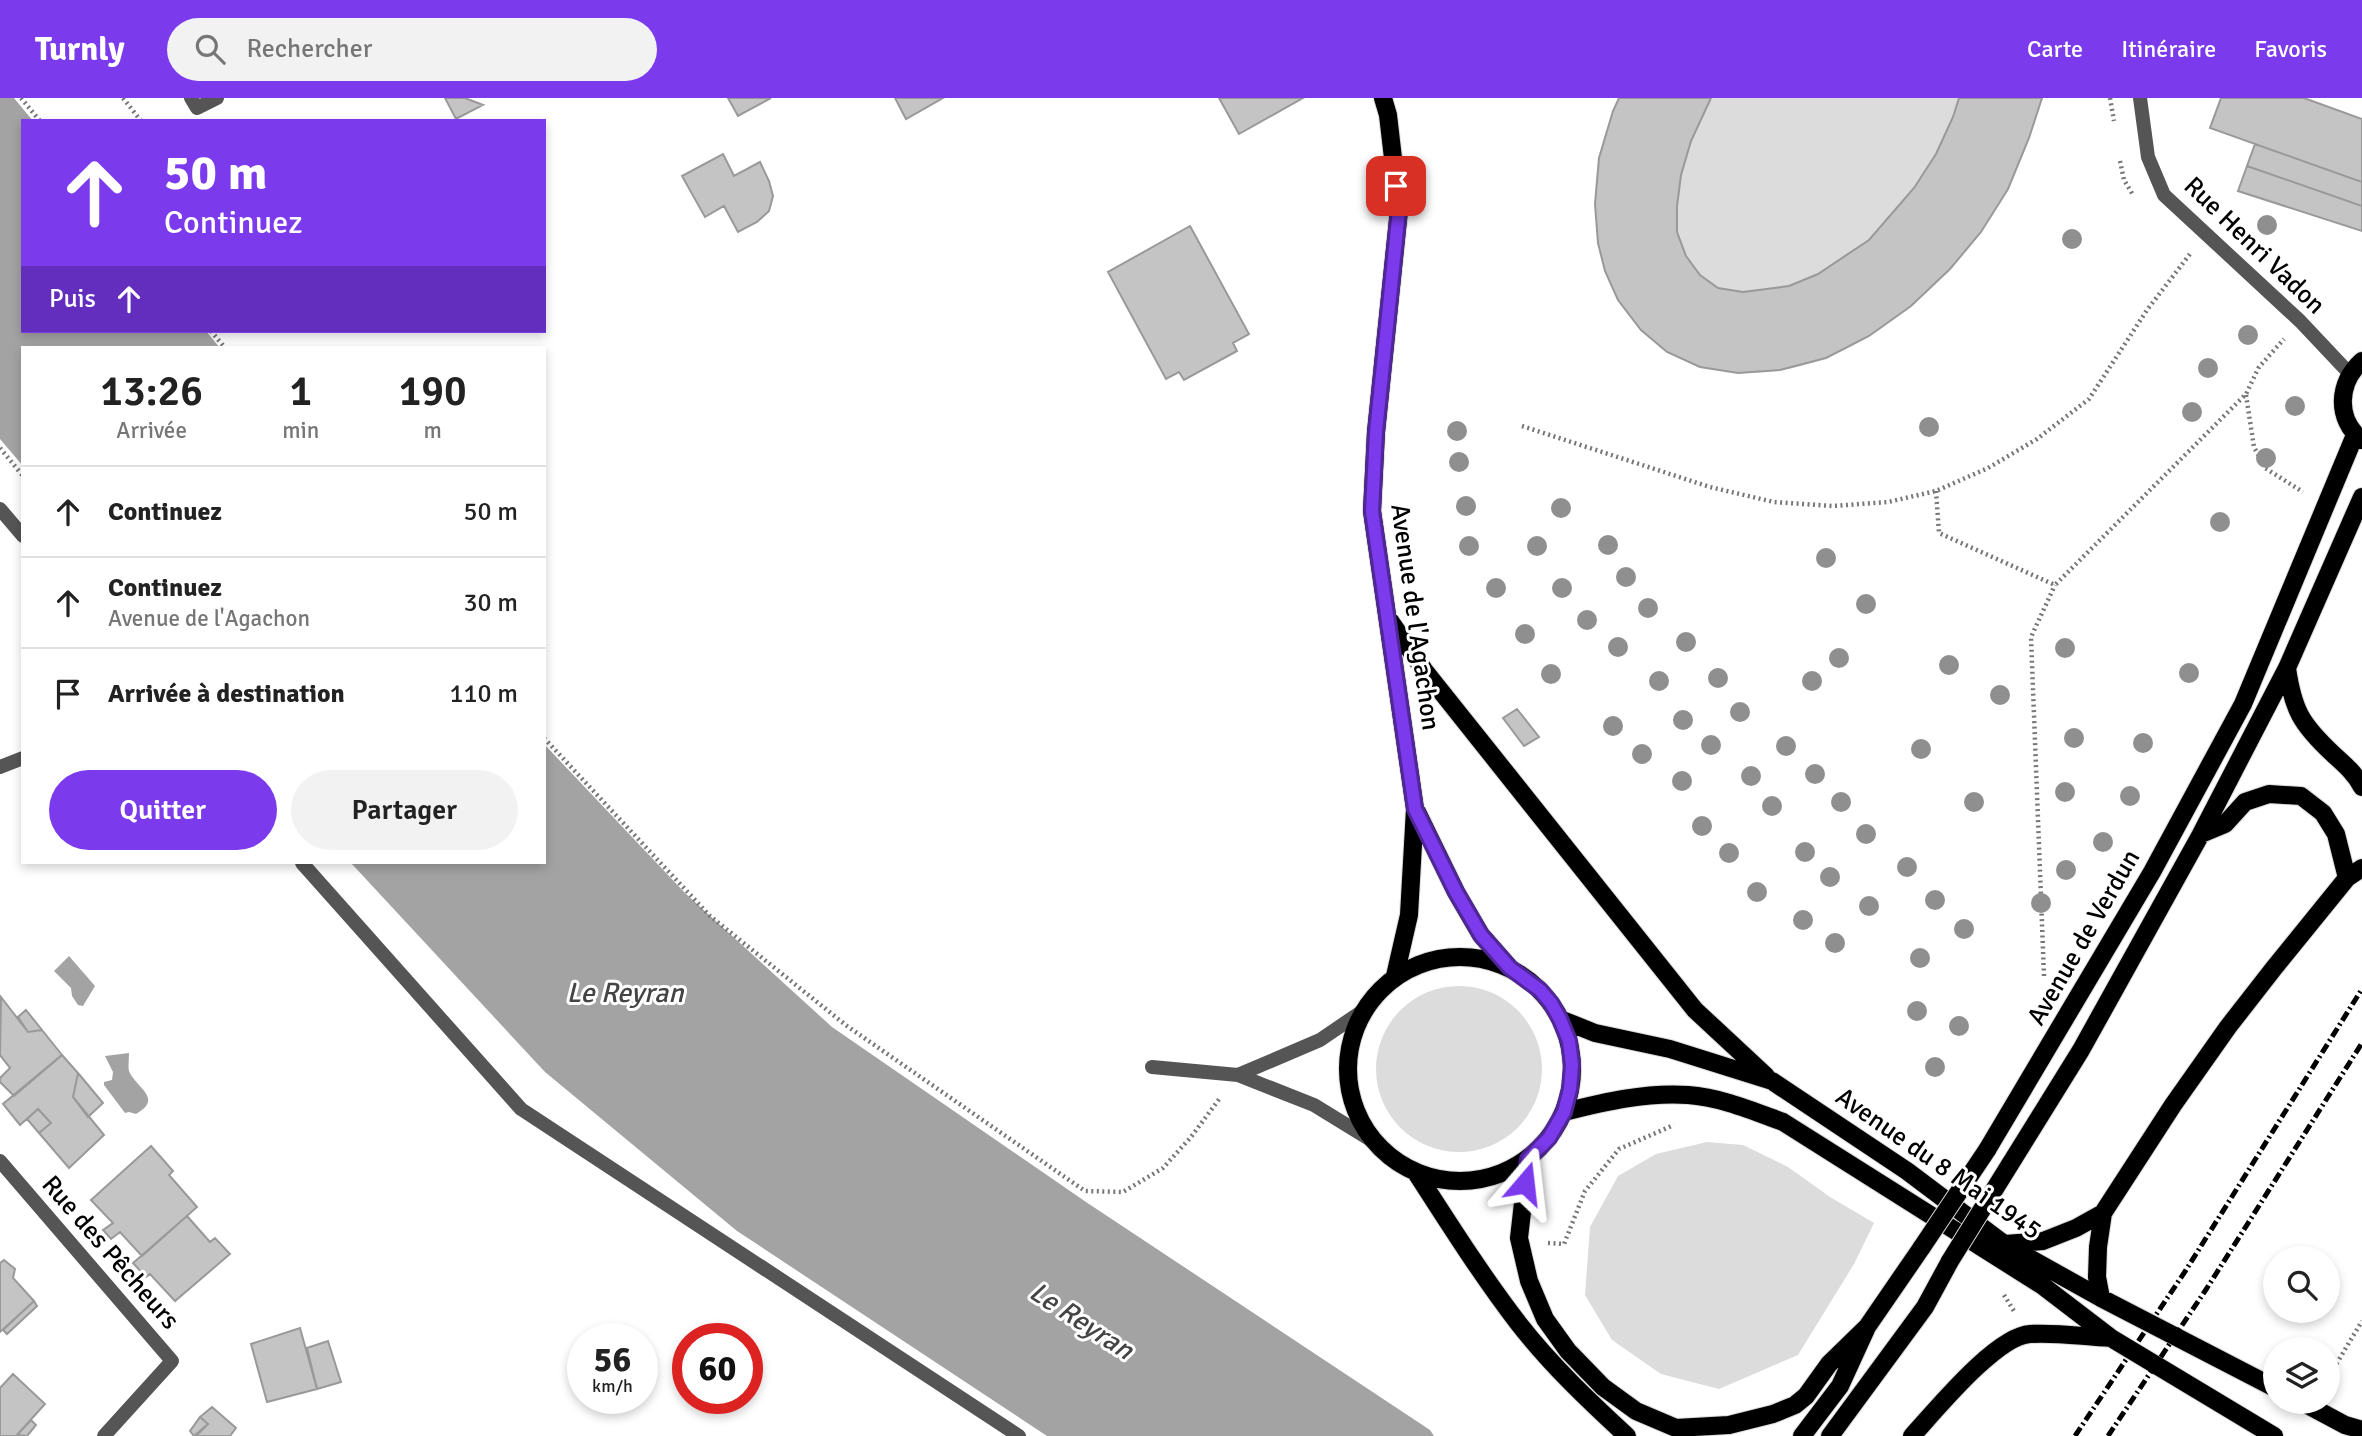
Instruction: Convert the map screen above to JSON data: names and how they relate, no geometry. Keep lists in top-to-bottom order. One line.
{"streets":{"main road":["Avenue de l'Agachon","Avenue de Verdun","Avenue du 8 Mai 1945"],"street":["Rue Henri Vadon","Rue des Pêcheurs"]},"water":["Le Reyran"],"page":{"header":"Turnly","search":"Rechercher","nav":["Carte","Itinéraire","Favoris"],"turn":["50 m","Continuez"],"then":"Puis","eta":["13:26","Arrivée","1","min","190","m"],"list":[{"name":"Continuez","value":"50 m"},{"name":"Continuez","note":"Avenue de l'Agachon","value":"30 m"},{"name":"Arrivée à destination","value":"110 m"}],"buttons":["Quitter","Partager"],"speed":"56 km/h","limit":"60"}}
